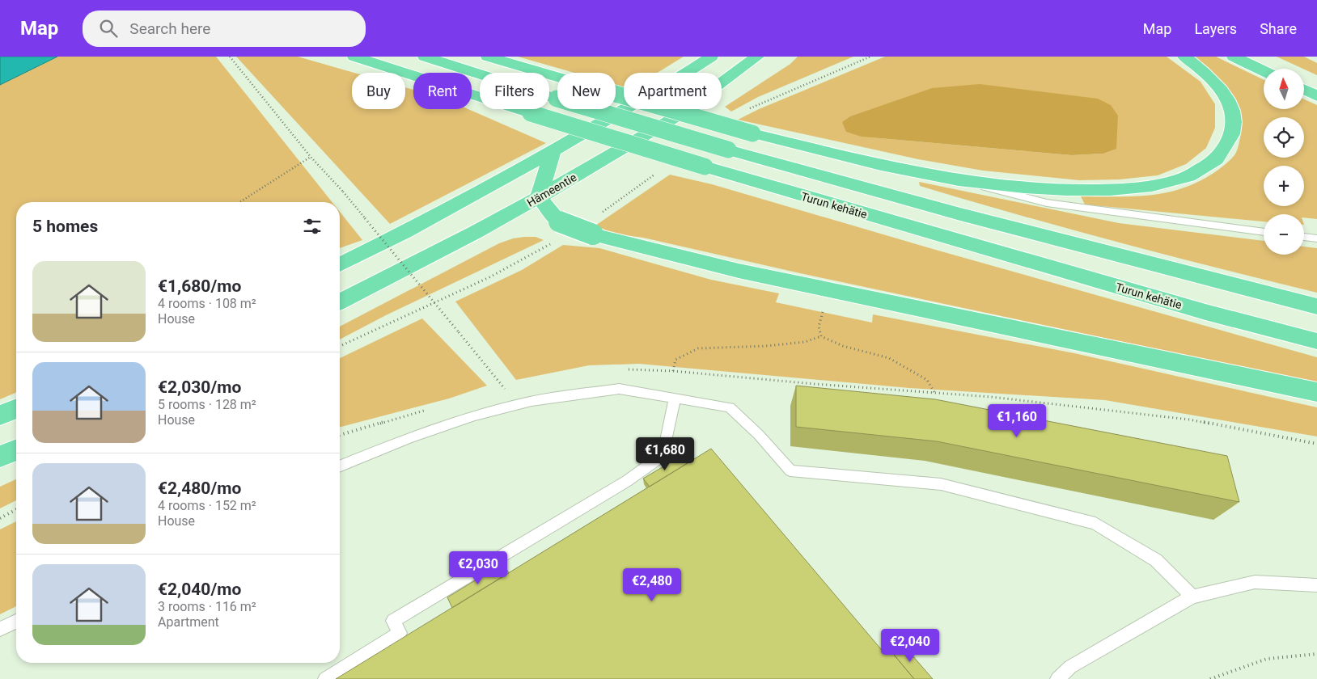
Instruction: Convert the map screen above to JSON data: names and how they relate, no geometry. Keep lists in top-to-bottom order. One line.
{"streets":{"highway":["Hämeentie","Turun kehätie"]},"north":"top","page":{"header":"Map","search":"Search here","nav":["Map","Layers","Share"],"map_buttons":["+","−"],"chip":["Buy","Rent","Filters","New","Apartment"],"heading":"5 homes","list":[{"name":"€1,680/mo","note":"4 rooms · 108 m² · House"},{"name":"€2,030/mo","note":"5 rooms · 128 m² · House"},{"name":"€2,480/mo","note":"4 rooms · 152 m² · House"},{"name":"€2,040/mo","note":"3 rooms · 116 m² · Apartment"}],"price":["€1,160","€1,680","€2,030","€2,480","€2,040"]}}
